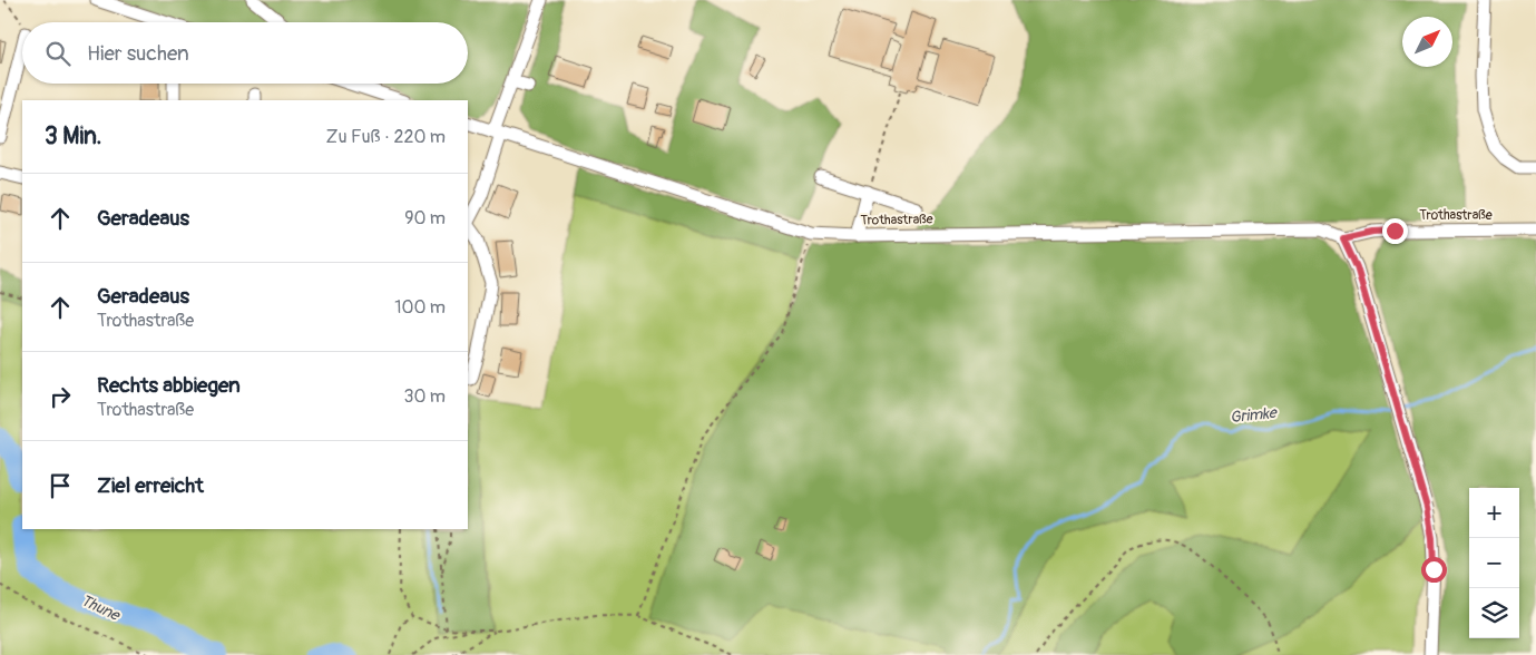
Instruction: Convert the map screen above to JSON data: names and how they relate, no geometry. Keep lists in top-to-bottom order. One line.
{"streets":{"street":["Trothastraße"]},"water":["Grimke","Thune"],"north":"top right","page":{"search":"Hier suchen","heading":["3 Min.","Zu Fuß · 220 m"],"list":[["Geradeaus","90 m"],["Geradeaus","Trothastraße","100 m"],["Rechts abbiegen","Trothastraße","30 m"],"Ziel erreicht"],"map_buttons":["+","−"]}}
